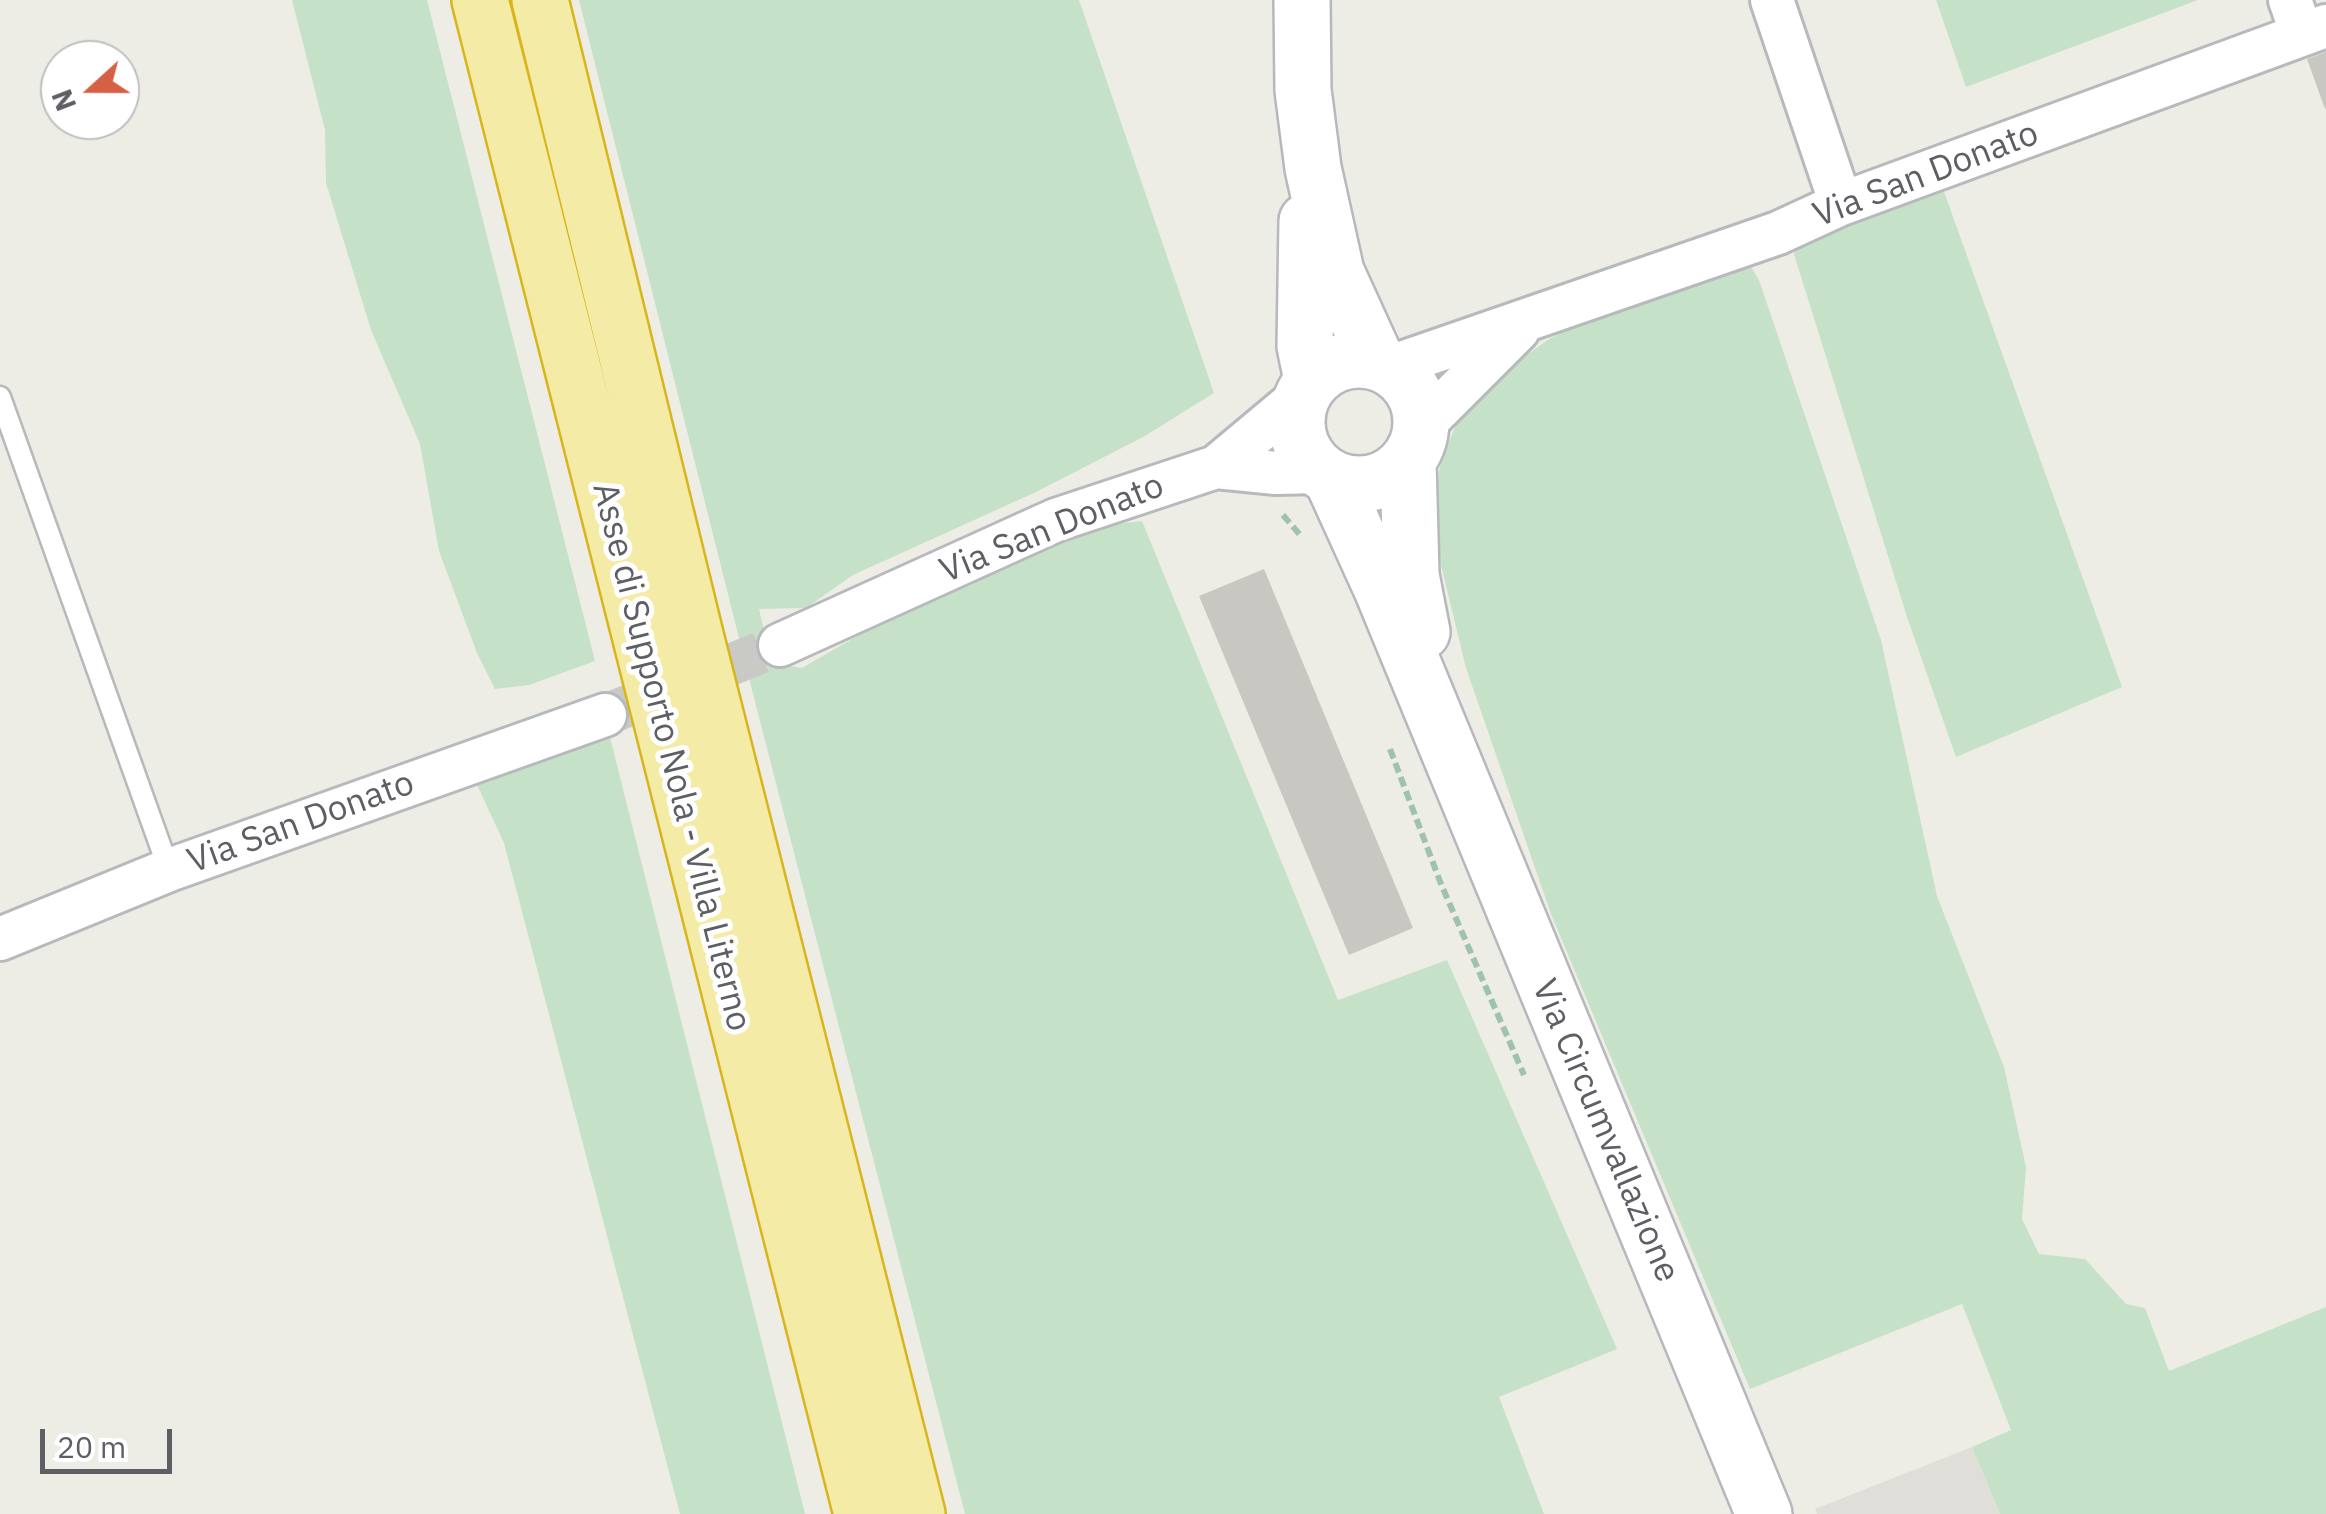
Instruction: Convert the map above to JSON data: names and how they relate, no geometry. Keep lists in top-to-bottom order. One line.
{"streets":{"highway":["Asse di Supporto Nola - Villa Literno"],"main road":["Via Circumvallazione"],"street":["Via San Donato"]},"scale_bar":"20 m","north":"left"}
